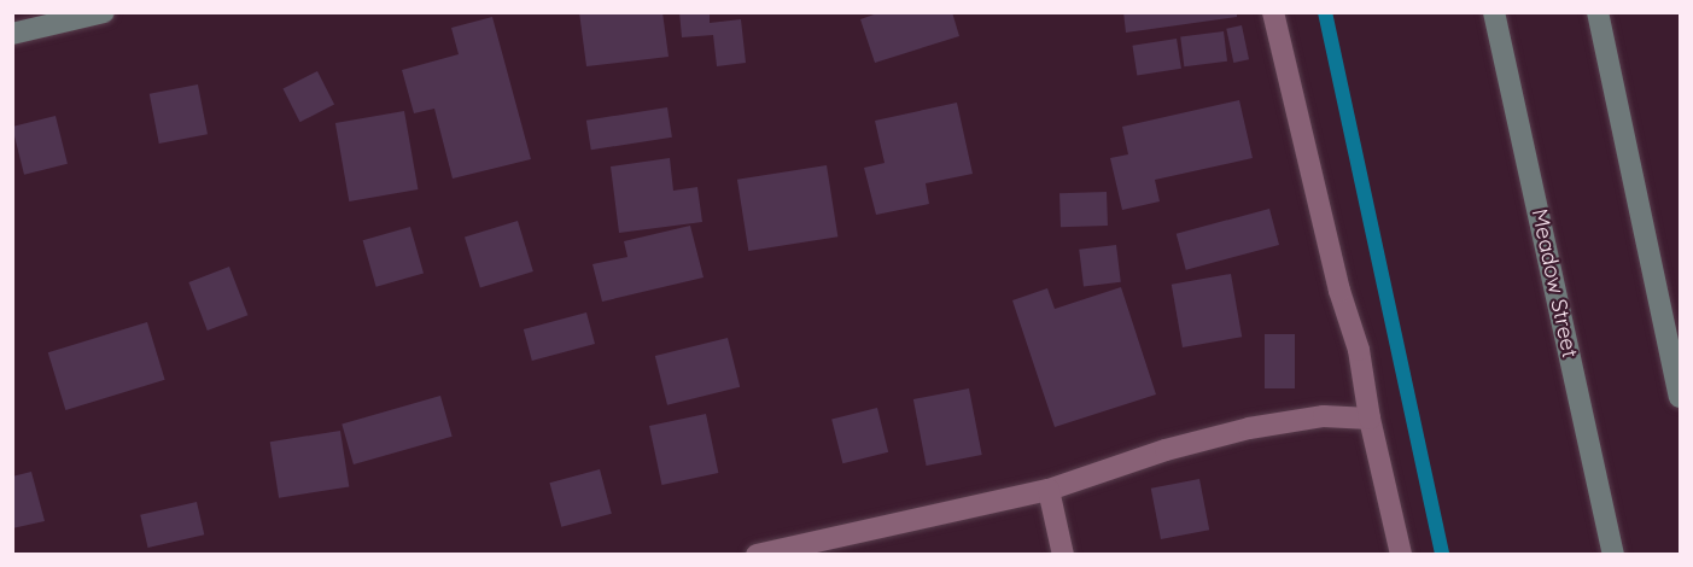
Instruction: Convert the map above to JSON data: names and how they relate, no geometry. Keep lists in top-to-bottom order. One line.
{"streets":{"street":["Meadow Street"]}}
